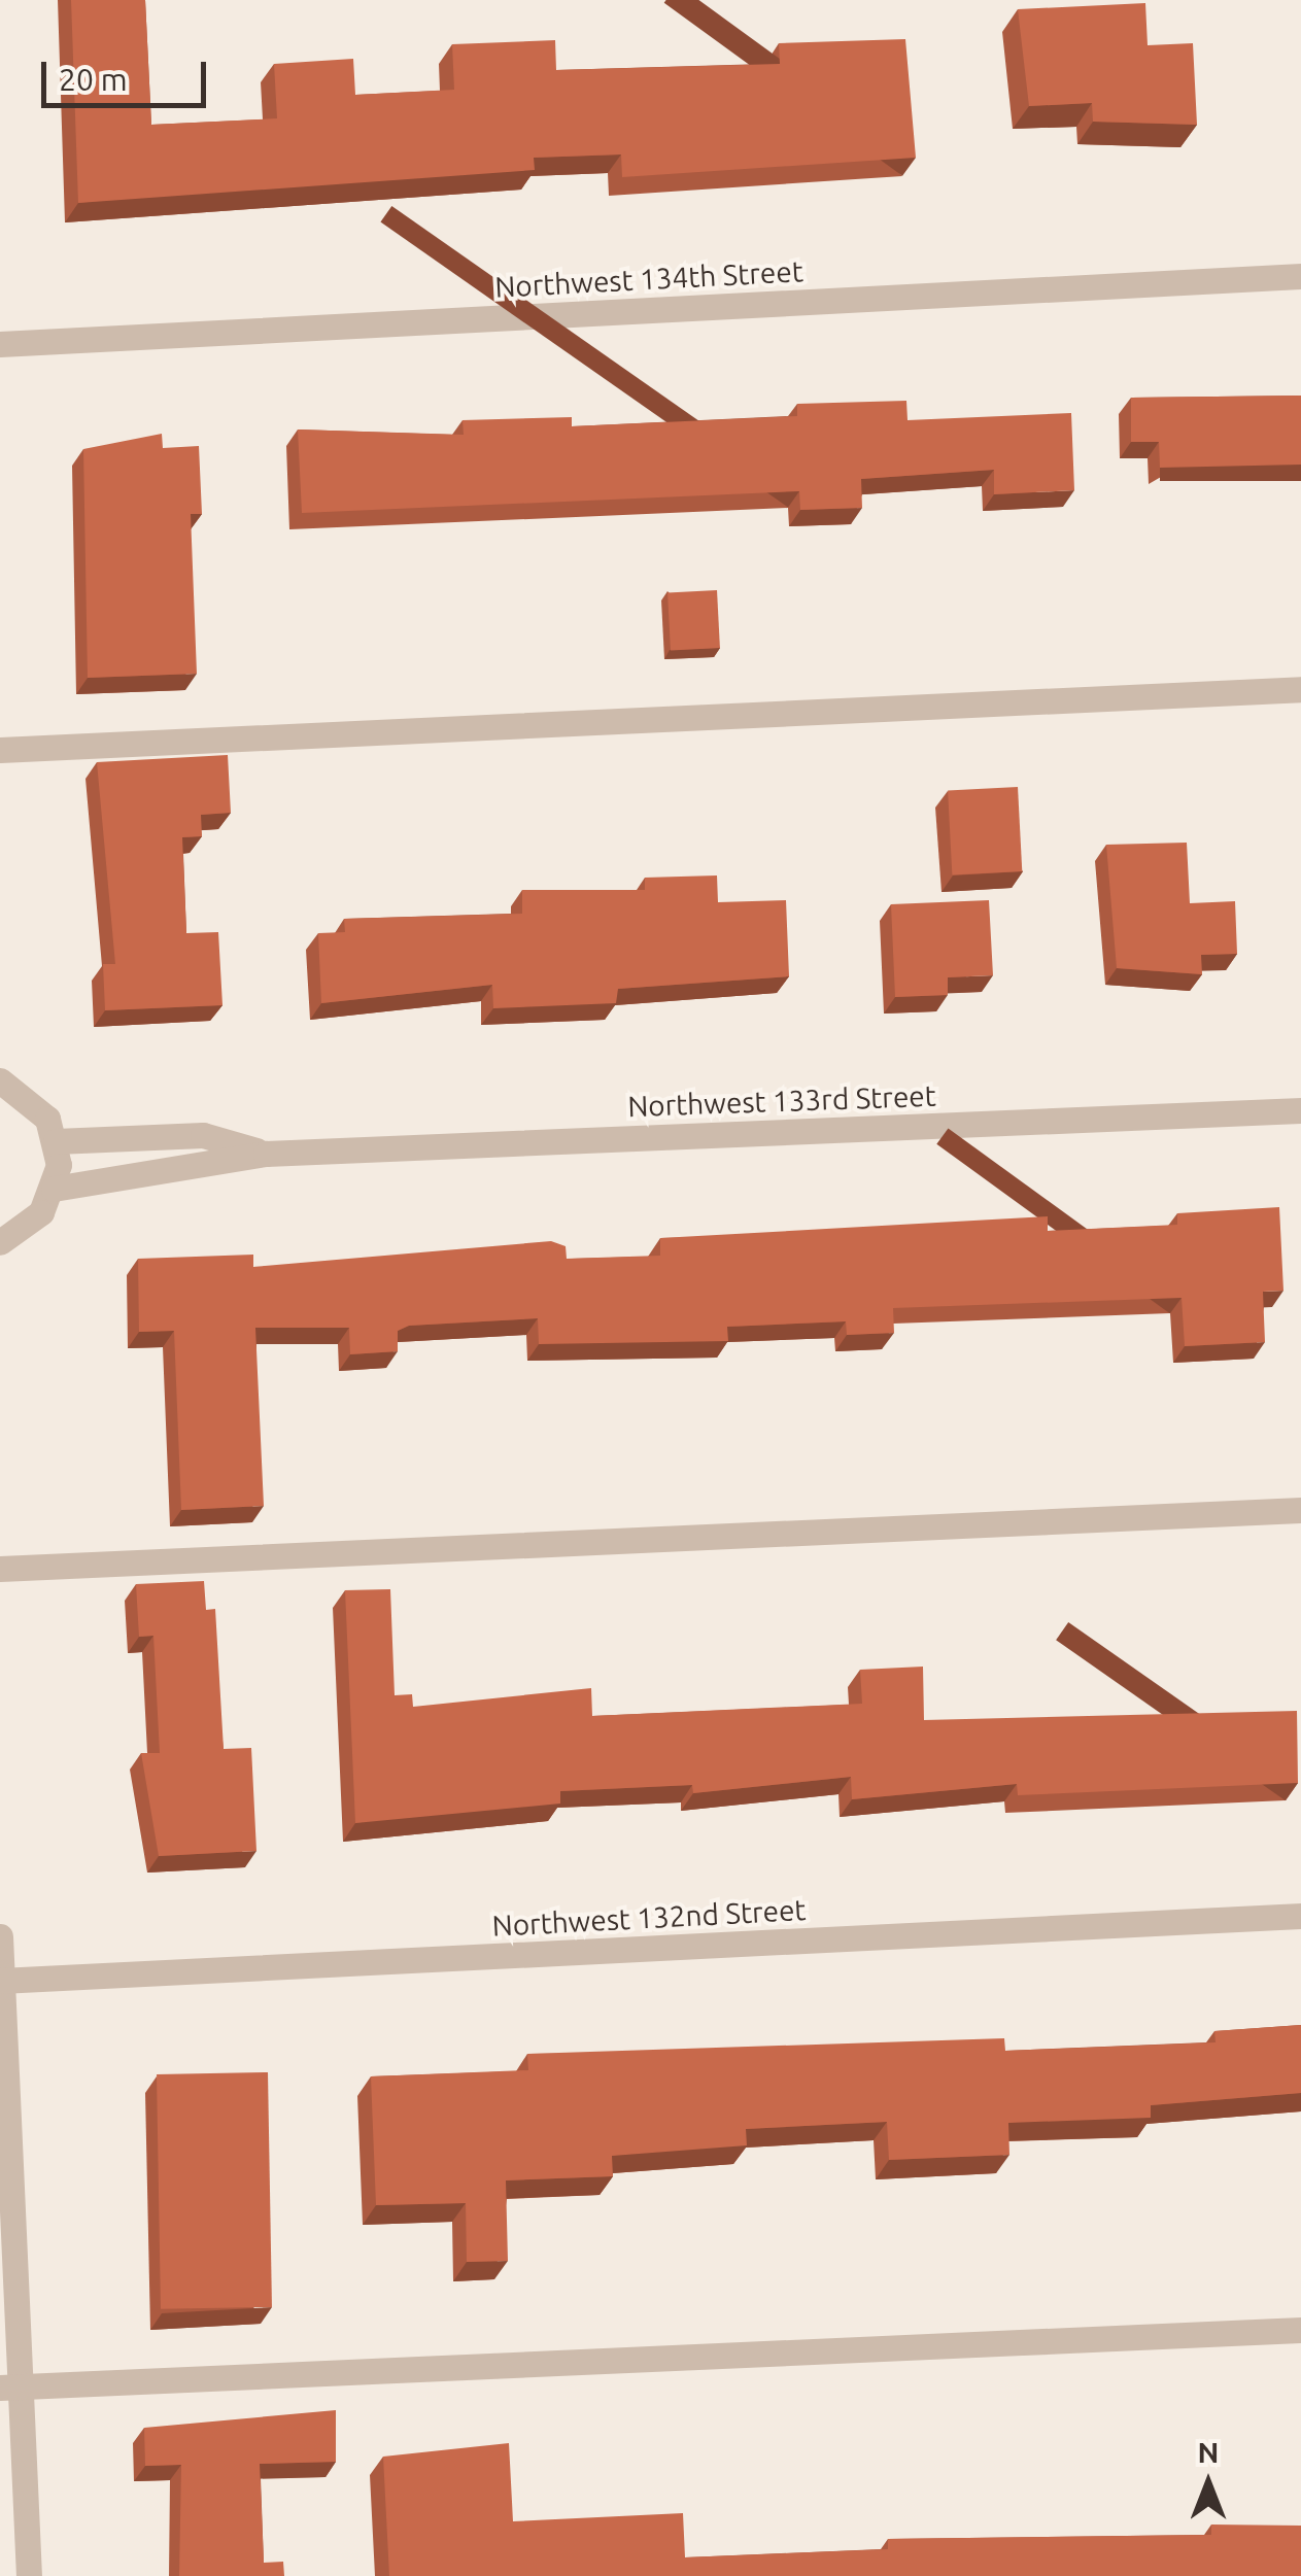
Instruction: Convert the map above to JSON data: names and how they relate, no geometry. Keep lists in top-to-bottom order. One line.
{"streets":{"street":["Northwest 134th Street","Northwest 133rd Street","Northwest 132nd Street"]},"scale_bar":"20 m","north":"top"}
